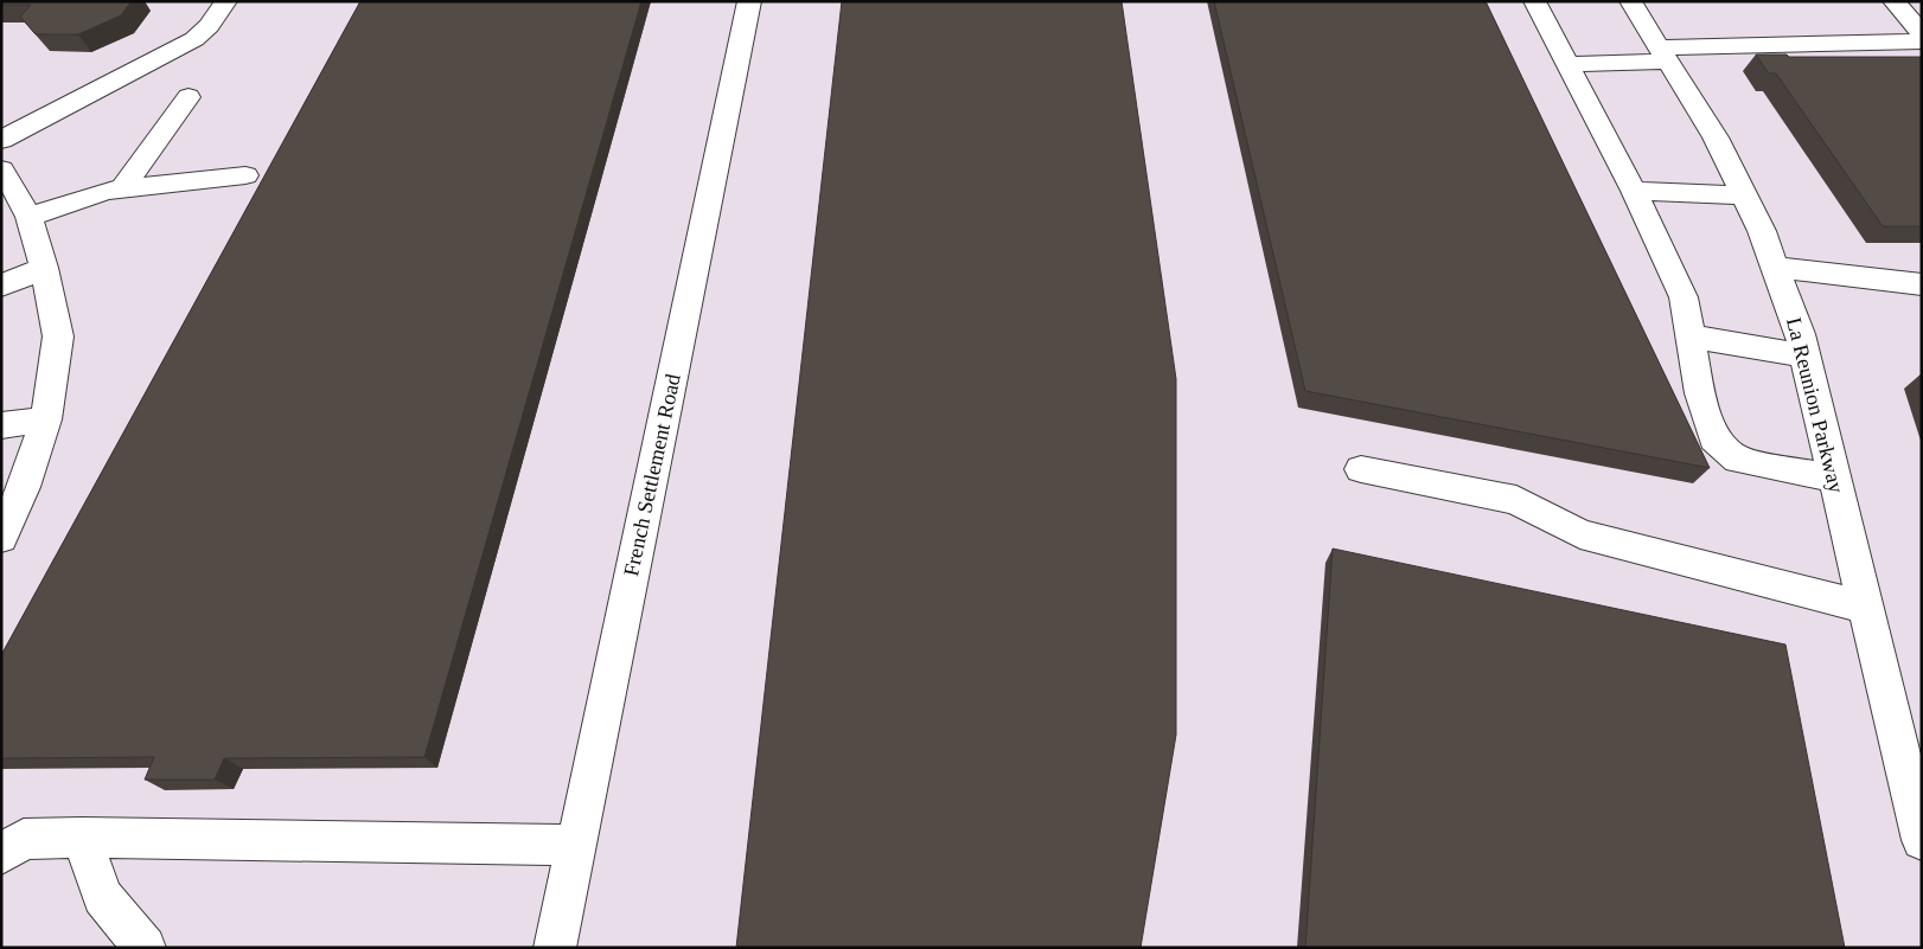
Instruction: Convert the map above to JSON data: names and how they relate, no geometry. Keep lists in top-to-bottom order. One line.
{"streets":{"street":["La Reunion Parkway","French Settlement Road"]}}
